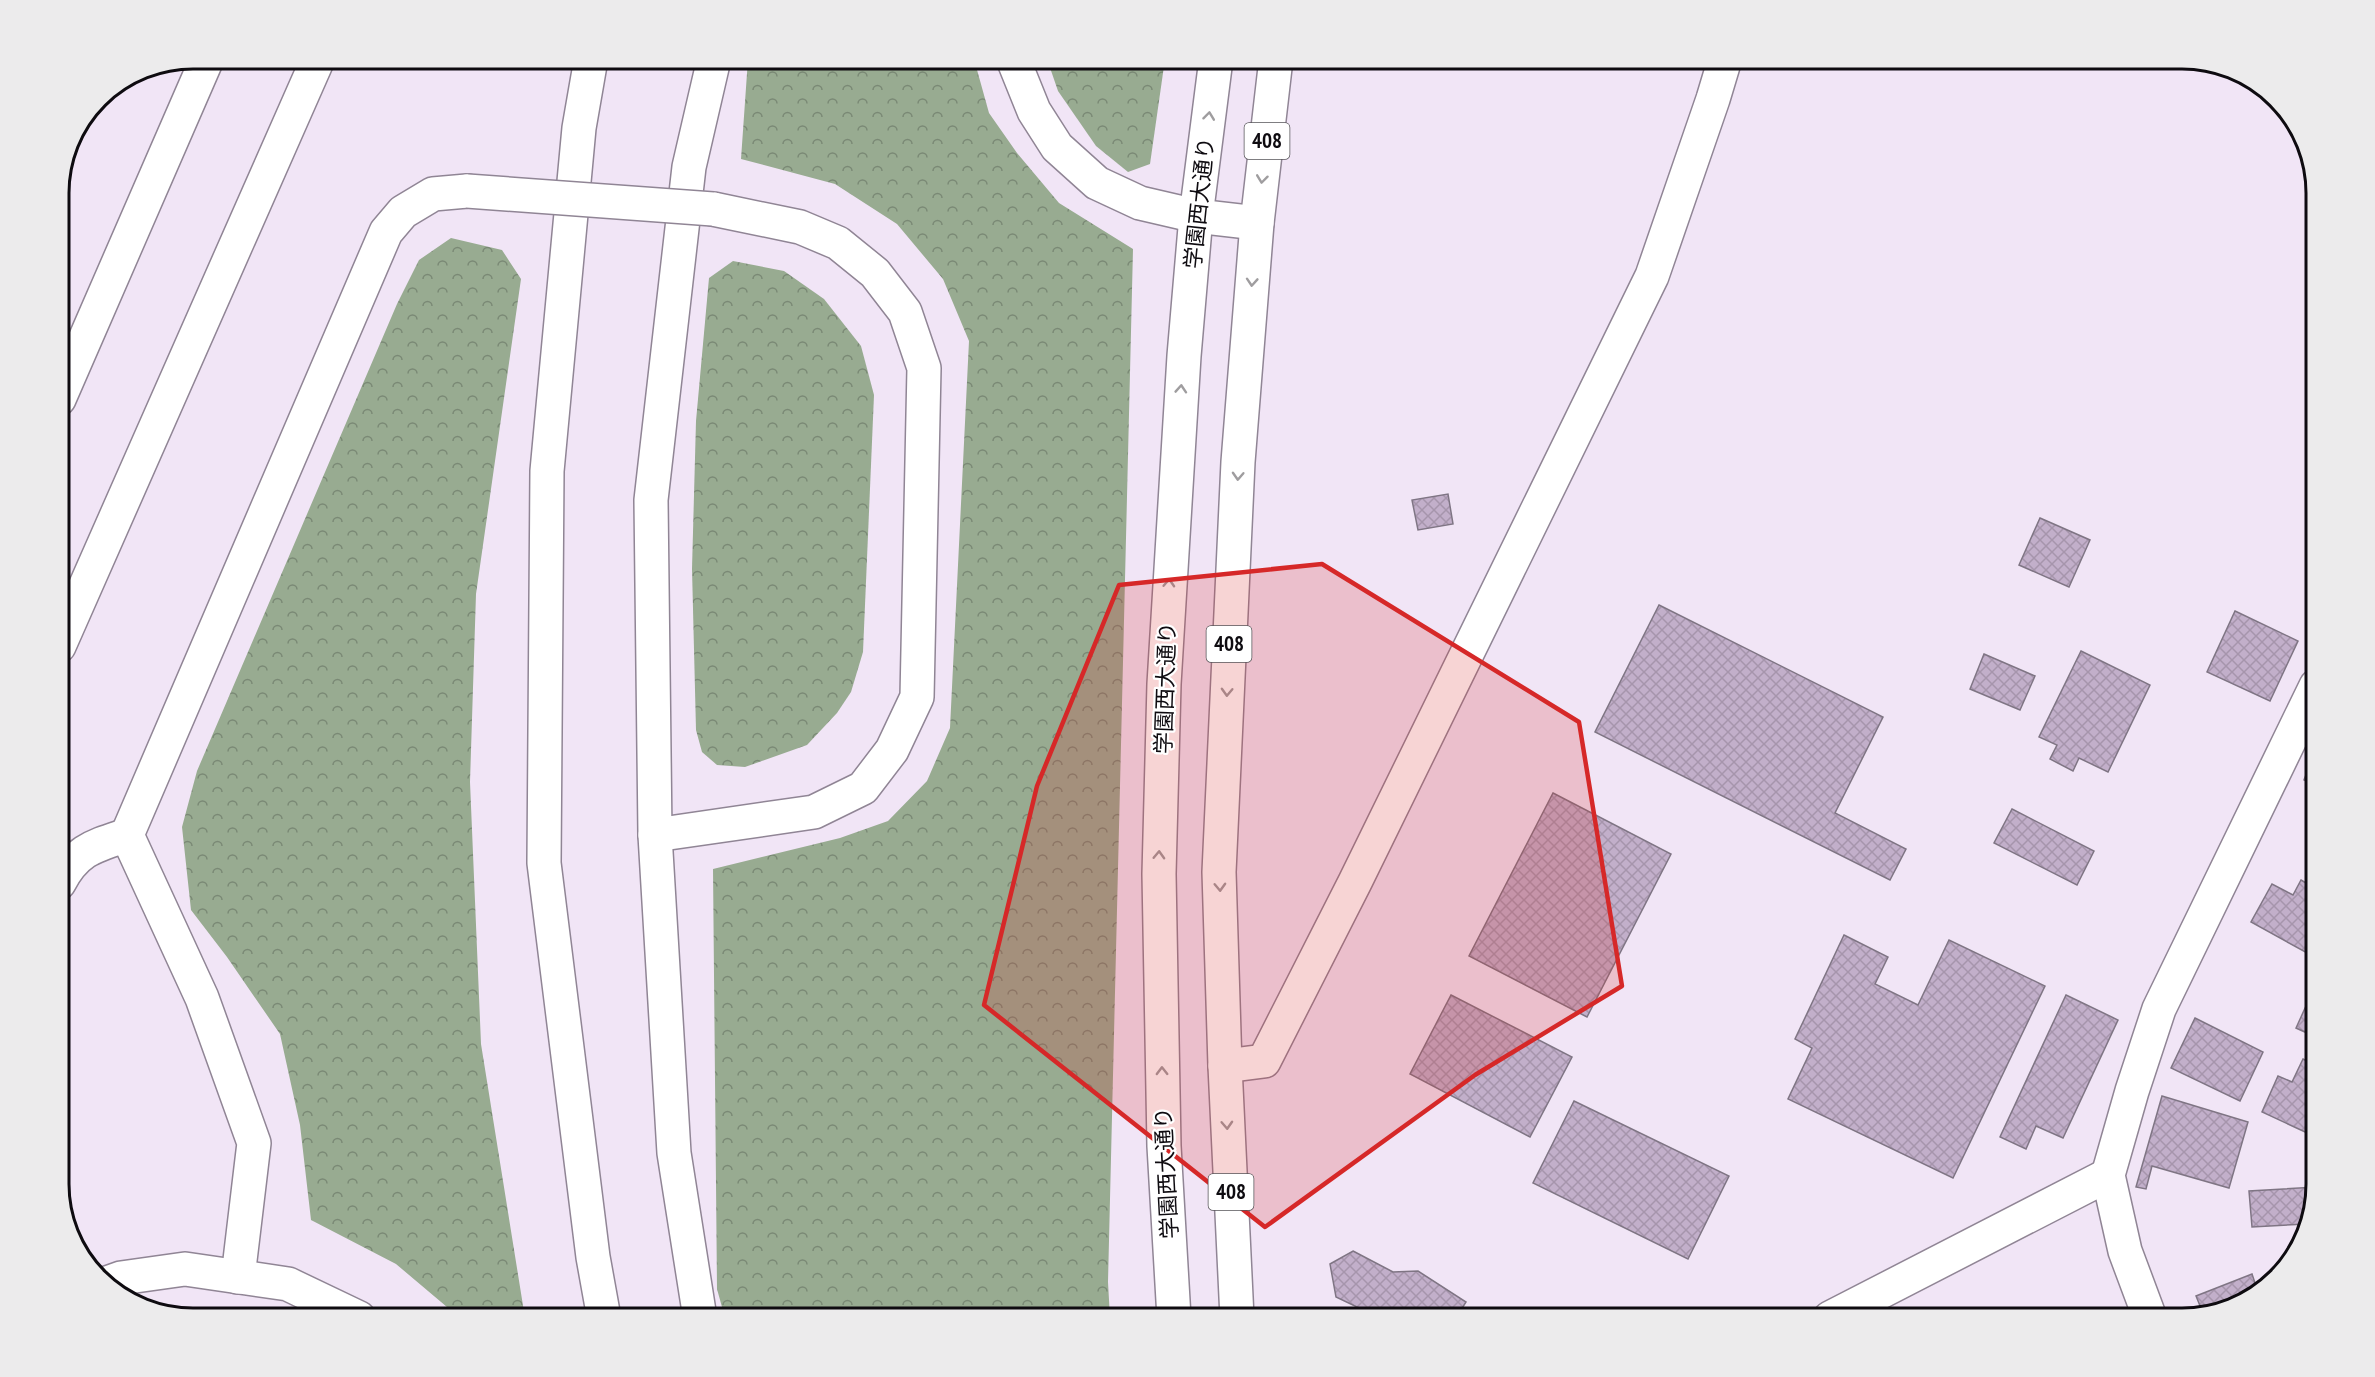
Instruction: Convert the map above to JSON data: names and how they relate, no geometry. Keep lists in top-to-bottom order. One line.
{"streets":{"main road":["408","学園西大通り"]}}
